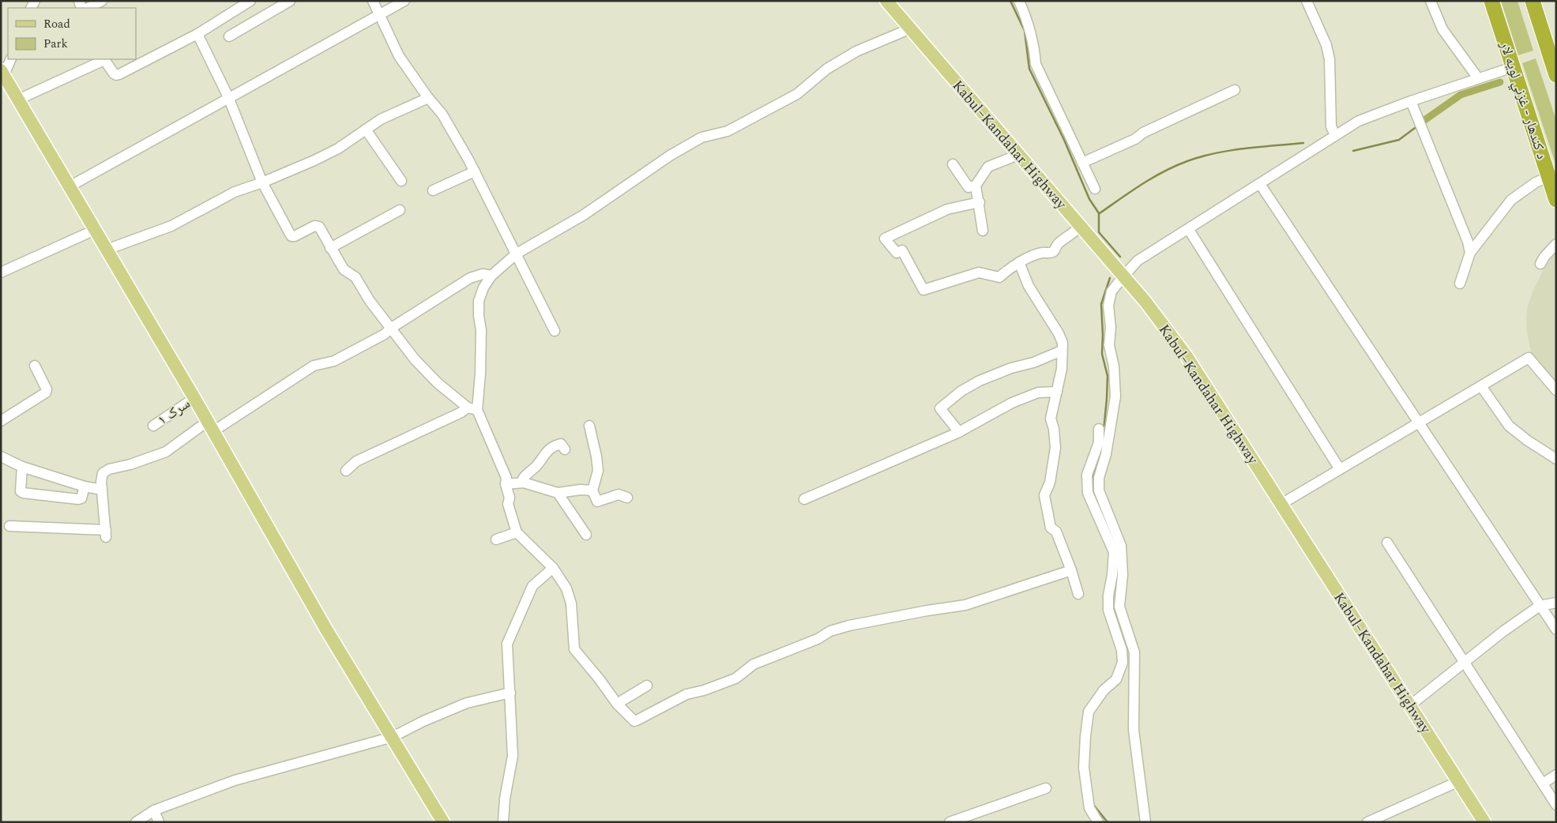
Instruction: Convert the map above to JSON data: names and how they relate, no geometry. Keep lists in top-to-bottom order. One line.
{"streets":{"highway":["د کندهار - غزني لويه لار"],"main road":["Kabul–Kandahar Highway"],"street":["سرک ۱"]},"legend":["Road","Park"]}
